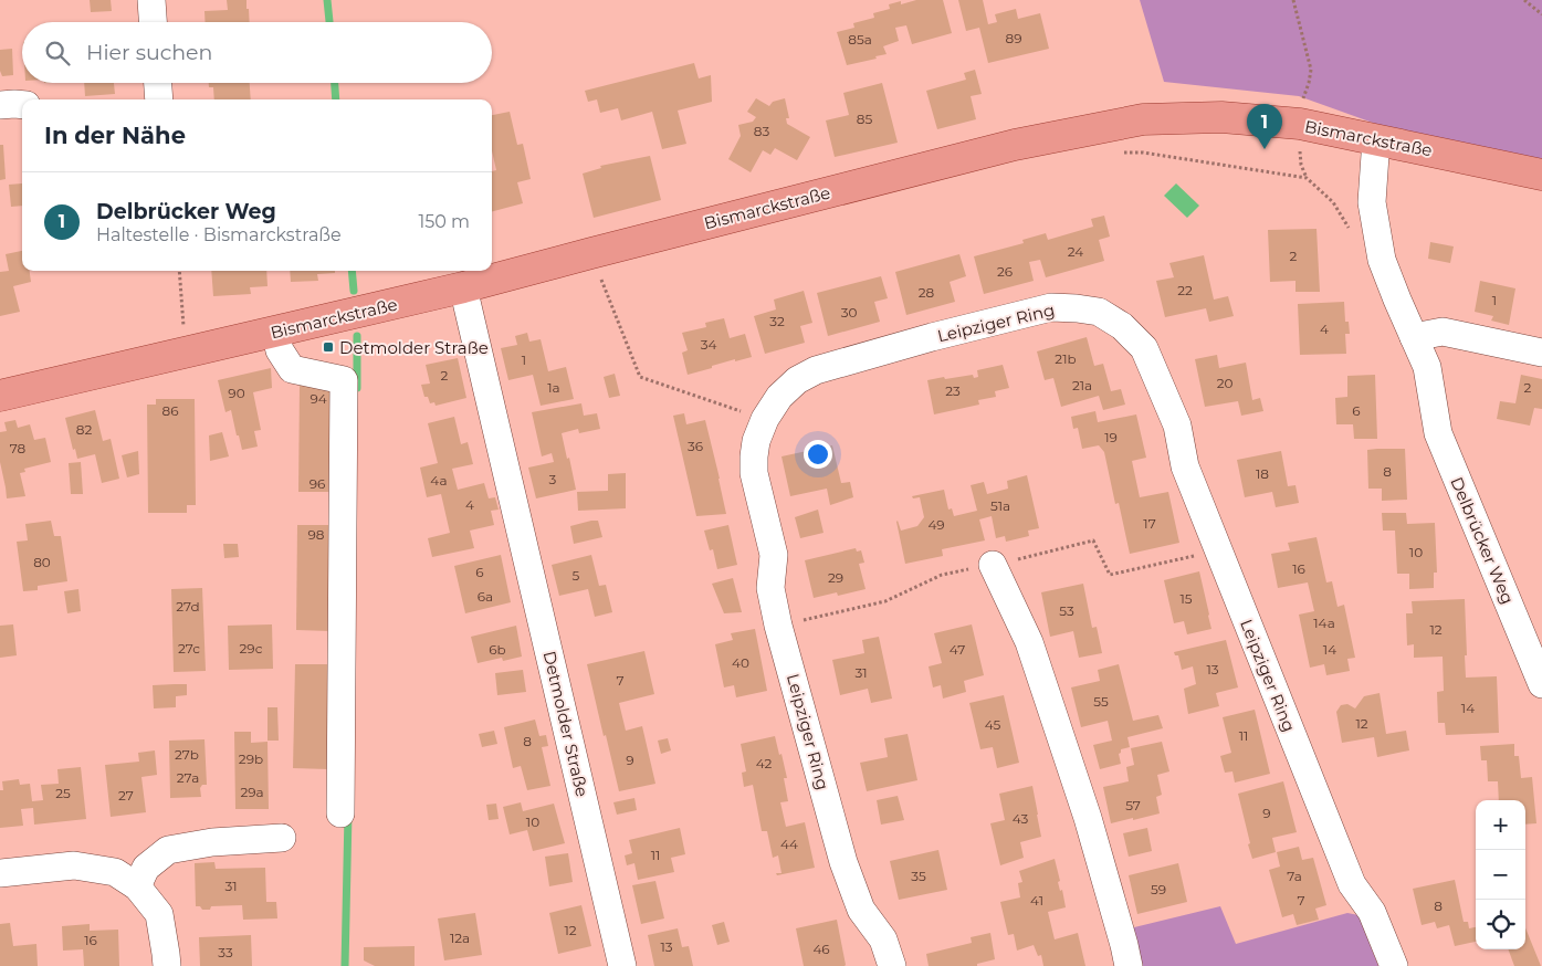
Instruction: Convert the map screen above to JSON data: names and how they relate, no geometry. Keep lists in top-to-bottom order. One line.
{"streets":{"main road":["Bismarckstraße"],"street":["Leipziger Ring","Delbrücker Weg","Detmolder Straße"]},"crossings":[["Bismarckstraße","Delbrücker Weg"],["Bismarckstraße","Detmolder Straße"]],"places":{"transit":["Detmolder Straße"]},"house_numbers":["89","85a","85","83","24","2","26","22","28","1","30","32","4","34","21b","1","2","20","21a","1a","2","23","90","94","86","6","82","19","36","78","8","18","3","4a","96","4","51a","17","49","98","10","80","16","6","5","29","6a","15","27d","53","14a","12","27c","29c","6b","47","14","40","13","31","7","55","14","12","45","11","8","27b","29b","9","42","27a","29a","25","27","57","9","43","10","44","11","35","7a","31","59","41","7","8","12","12a","16","13","46","33"],"page":{"search":"Hier suchen","heading":"In der Nähe","pins":"1","list":[{"mark":"1","name":"Delbrücker Weg","note":"Haltestelle · Bismarckstraße","value":"150 m"}],"map_buttons":["+","−"]}}
